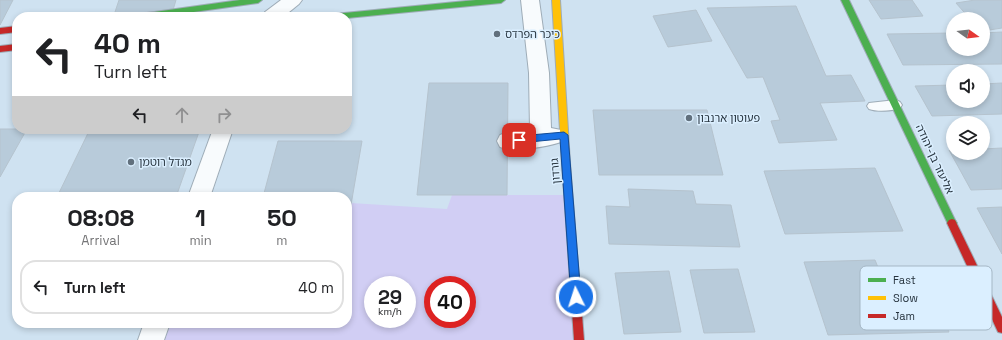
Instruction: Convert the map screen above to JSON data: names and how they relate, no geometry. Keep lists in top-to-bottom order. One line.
{"streets":{"street":["אליעזר בן-יהודה","גורדון"]},"places":["כיכר הפרדס","פעוטון ארנבון","מגדל רוטמן"],"legend":["Fast","Slow","Jam"],"north":"right","page":{"turn":["40 m","Turn left"],"eta":["08:08","Arrival","1","min","50","m"],"list":[{"name":"Turn left","value":"40 m"}],"speed":"29 km/h","limit":"40"}}
